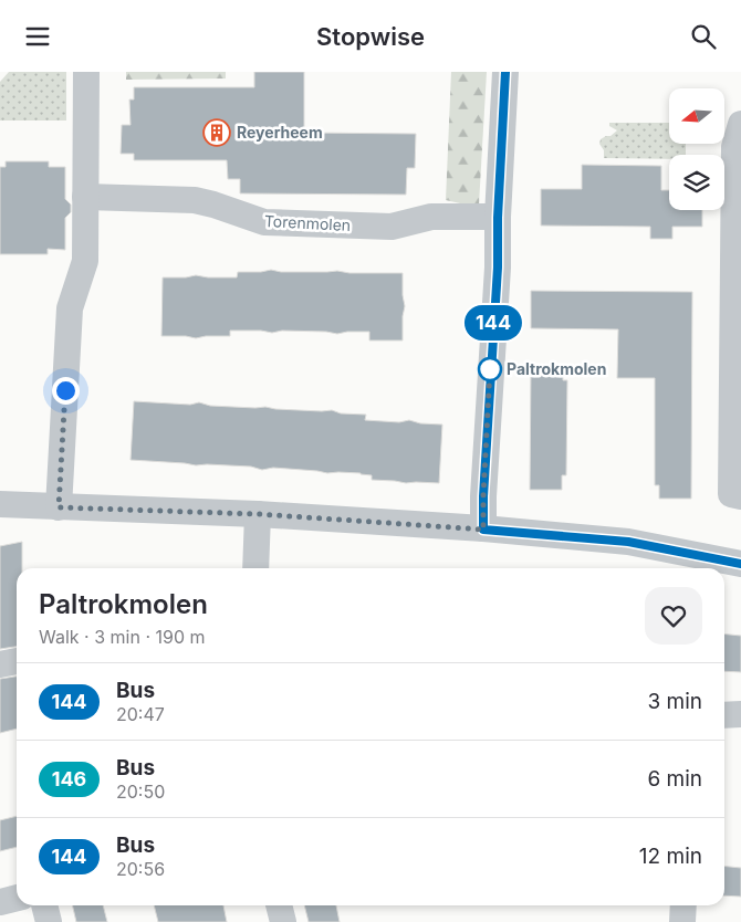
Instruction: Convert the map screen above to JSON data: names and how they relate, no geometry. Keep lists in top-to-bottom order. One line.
{"streets":{"street":["Torenmolen"]},"places":{"building":["Reyerheem"],"other":["Paltrokmolen"]},"lines":["bus line 144"],"north":"left","page":{"header":"Stopwise","on_map":"144","heading":["Paltrokmolen","Walk · 3 min · 190 m"],"list":[{"mark":"144","name":"Bus","note":"20:47","value":"3 min"},{"mark":"146","name":"Bus","note":"20:50","value":"6 min"},{"mark":"144","name":"Bus","note":"20:56","value":"12 min"}]}}
